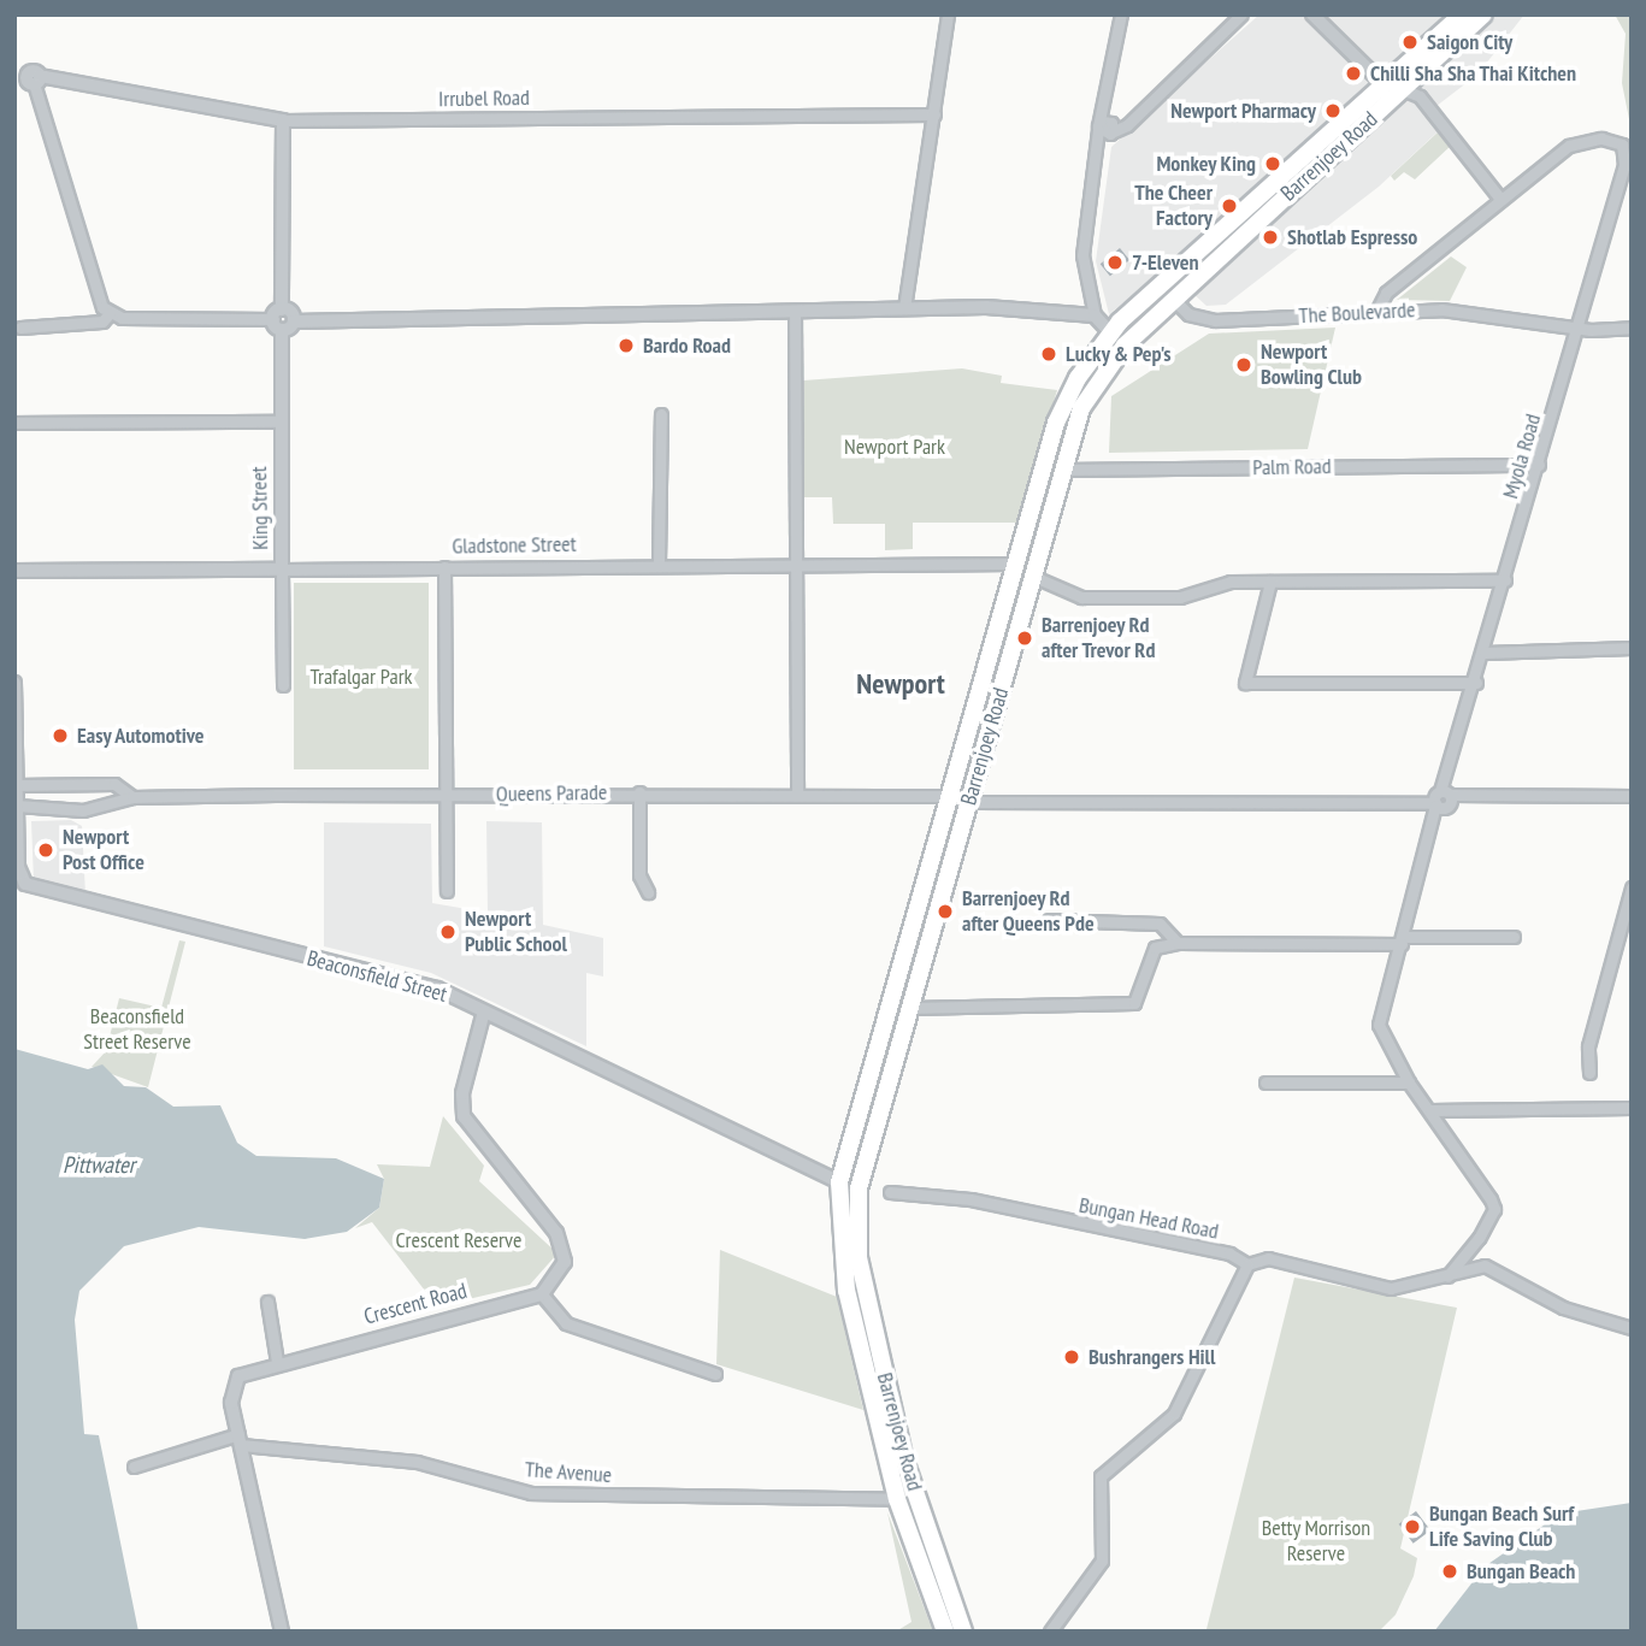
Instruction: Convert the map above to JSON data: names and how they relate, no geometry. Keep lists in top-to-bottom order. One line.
{"streets":{"main road":["Barrenjoey Road","Palm Road","Queens Parade","Beaconsfield Street"],"street":["Irrubel Road","The Boulevarde","Myola Road","King Street","Gladstone Street","Bungan Head Road","Crescent Road","The Avenue"]},"crossings":[["Barrenjoey Road","The Boulevarde"],["Barrenjoey Road","Palm Road"],["Barrenjoey Road","Gladstone Street"],["Barrenjoey Road","Queens Parade"],["Barrenjoey Road","Beaconsfield Street"],["Barrenjoey Road","The Avenue"],["The Boulevarde","Myola Road"],["Myola Road","Palm Road"],["Myola Road","Bungan Head Road"],["King Street","Gladstone Street"],["Queens Parade","Beaconsfield Street"],["Crescent Road","The Avenue"]],"districts":["Newport"],"water":["Pittwater"],"parks":["Newport Park","Trafalgar Park","Beaconsfield Street Reserve","Crescent Reserve","Betty Morrison Reserve"],"places":["Saigon City","Chilli Sha Sha Thai Kitchen","Newport Pharmacy","Monkey King","The Cheer Factory","Shotlab Espresso","7-Eleven","Bardo Road","Lucky & Pep's","Newport Bowling Club","Barrenjoey Rd after Trevor Rd","Easy Automotive","Newport Post Office","Barrenjoey Rd after Queens Pde","Newport Public School","Bushrangers Hill","Bungan Beach Surf Life Saving Club","Bungan Beach"]}
